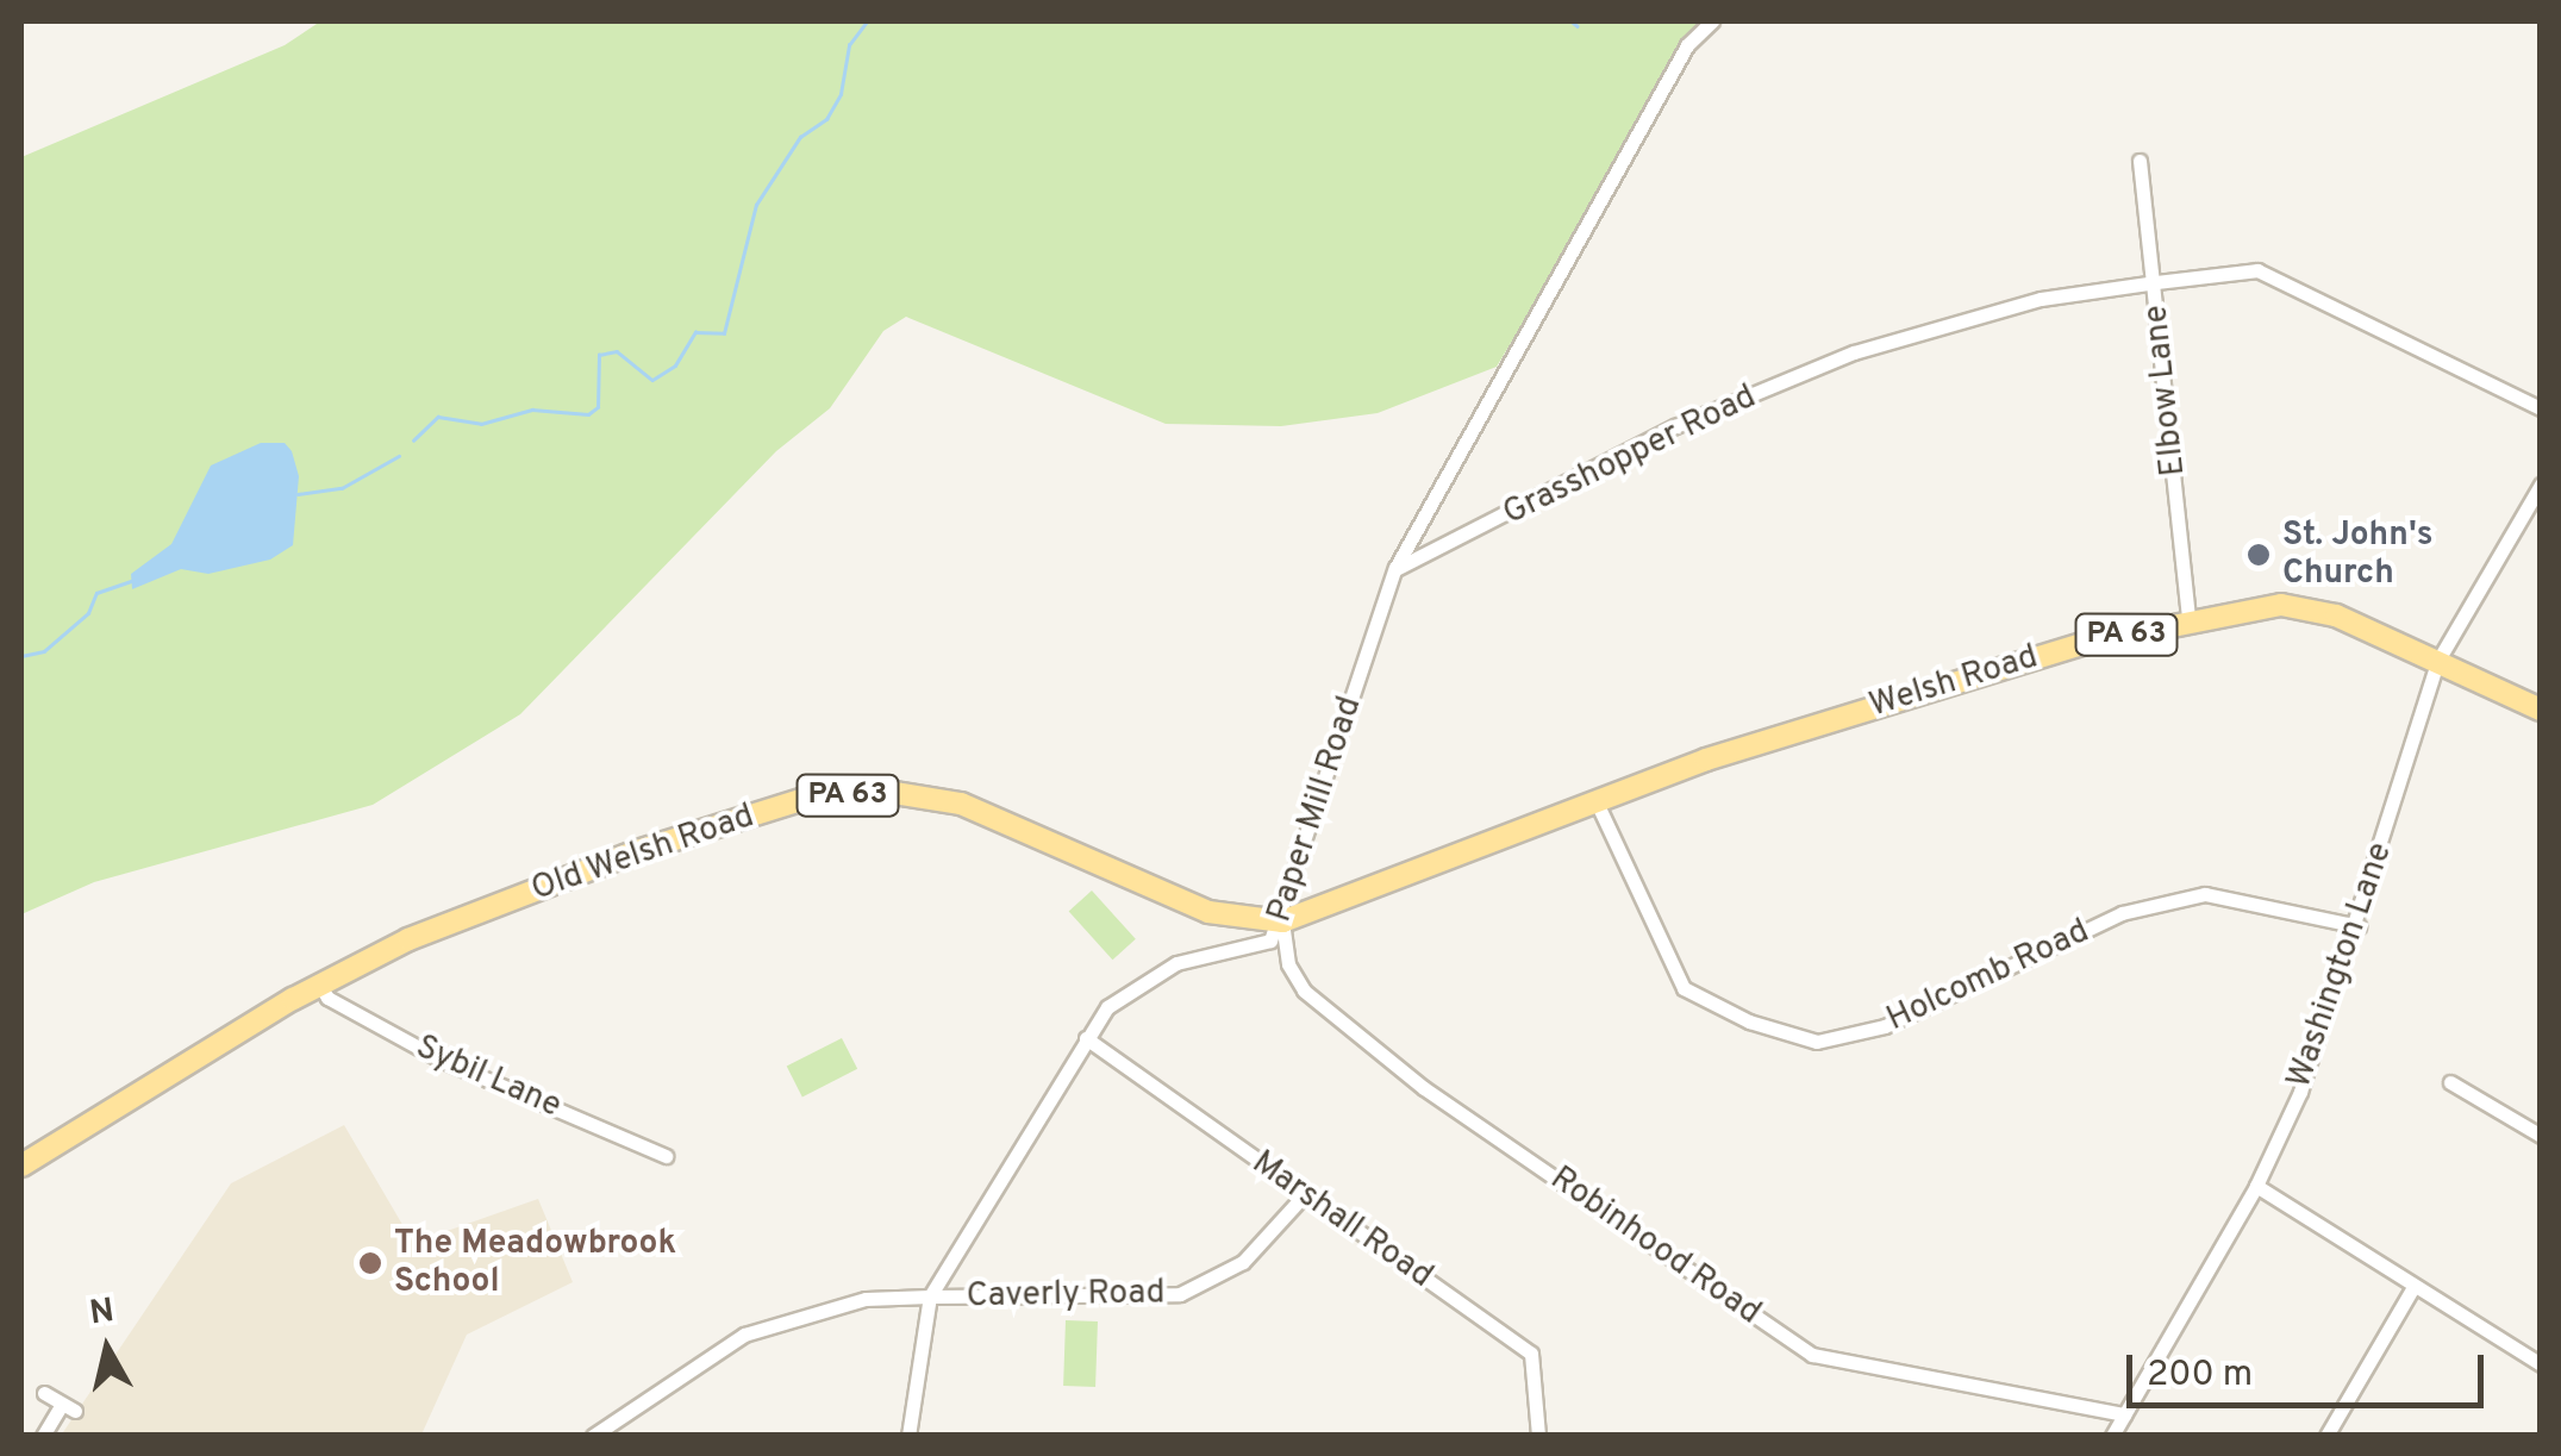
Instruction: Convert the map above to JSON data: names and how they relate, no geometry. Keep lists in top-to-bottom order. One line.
{"streets":{"main road":["PA 63","Welsh Road","Old Welsh Road"],"street":["Elbow Lane","Grasshopper Road","Paper Mill Road","Washington Lane","Holcomb Road","Sybil Lane","Marshall Road","Robinhood Road","Caverly Road"]},"crossings":[["Elbow Lane","Grasshopper Road"],["Elbow Lane","Welsh Road"],["Grasshopper Road","Paper Mill Road"],["Welsh Road","Old Welsh Road"],["Welsh Road","Washington Lane"],["Paper Mill Road","Old Welsh Road"],["Paper Mill Road","Marshall Road"],["Paper Mill Road","Robinhood Road"],["Paper Mill Road","Caverly Road"],["Old Welsh Road","Holcomb Road"],["Old Welsh Road","Sybil Lane"],["Old Welsh Road","Robinhood Road"],["Washington Lane","Holcomb Road"],["Washington Lane","Robinhood Road"],["Marshall Road","Caverly Road"]],"places":["St. John's Church","The Meadowbrook School"],"scale_bar":"200 m","north":"top"}
